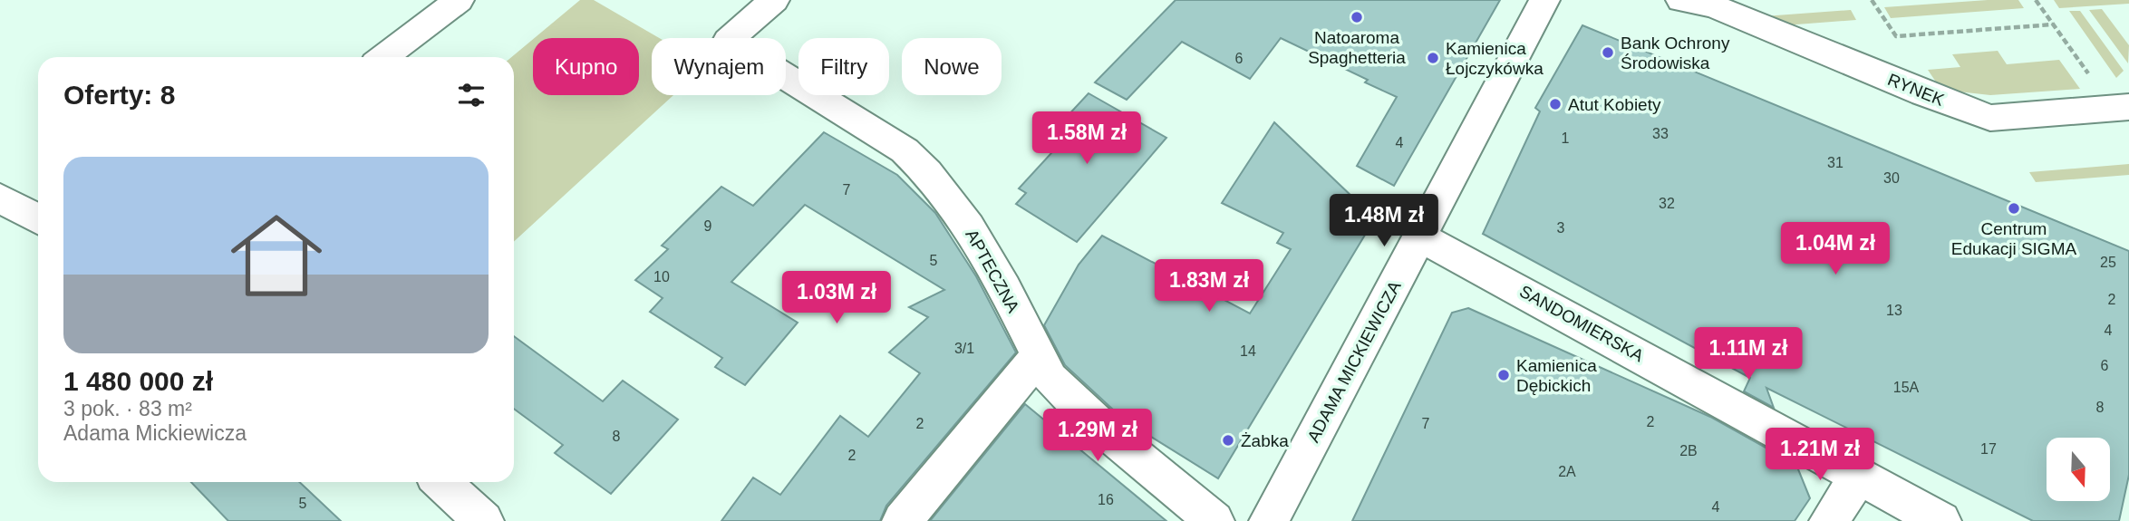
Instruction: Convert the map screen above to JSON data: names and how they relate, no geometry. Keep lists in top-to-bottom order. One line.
{"streets":{"street":["RYNEK","APTECZNA","SANDOMIERSKA","ADAMA MICKIEWICZA"]},"crossings":[["SANDOMIERSKA","ADAMA MICKIEWICZA"]],"places":["Natoaroma Spaghetteria","Bank Ochrony Środowiska","Kamienica Łojczykówka","Atut Kobiety","Centrum Edukacji SIGMA","Kamienica Dębickich","Żabka"],"house_numbers":["6","33","1","4","31","30","7","32","9","3","5","25","10","2","13","4","3/1","14","6","15A","8","2","2","7","8","17","2B","2","2A","16","5","4"],"north":"bottom","page":{"chip":["Kupno","Wynajem","Filtry","Nowe"],"heading":"Oferty: 8","price":["1.58M zł","1.48M zł","1.04M zł","1.83M zł","1.03M zł","1.11M zł","1.29M zł","1.21M zł"],"list":[{"name":"1 480 000 zł","note":"3 pok. · 83 m² · Adama Mickiewicza"}]}}
